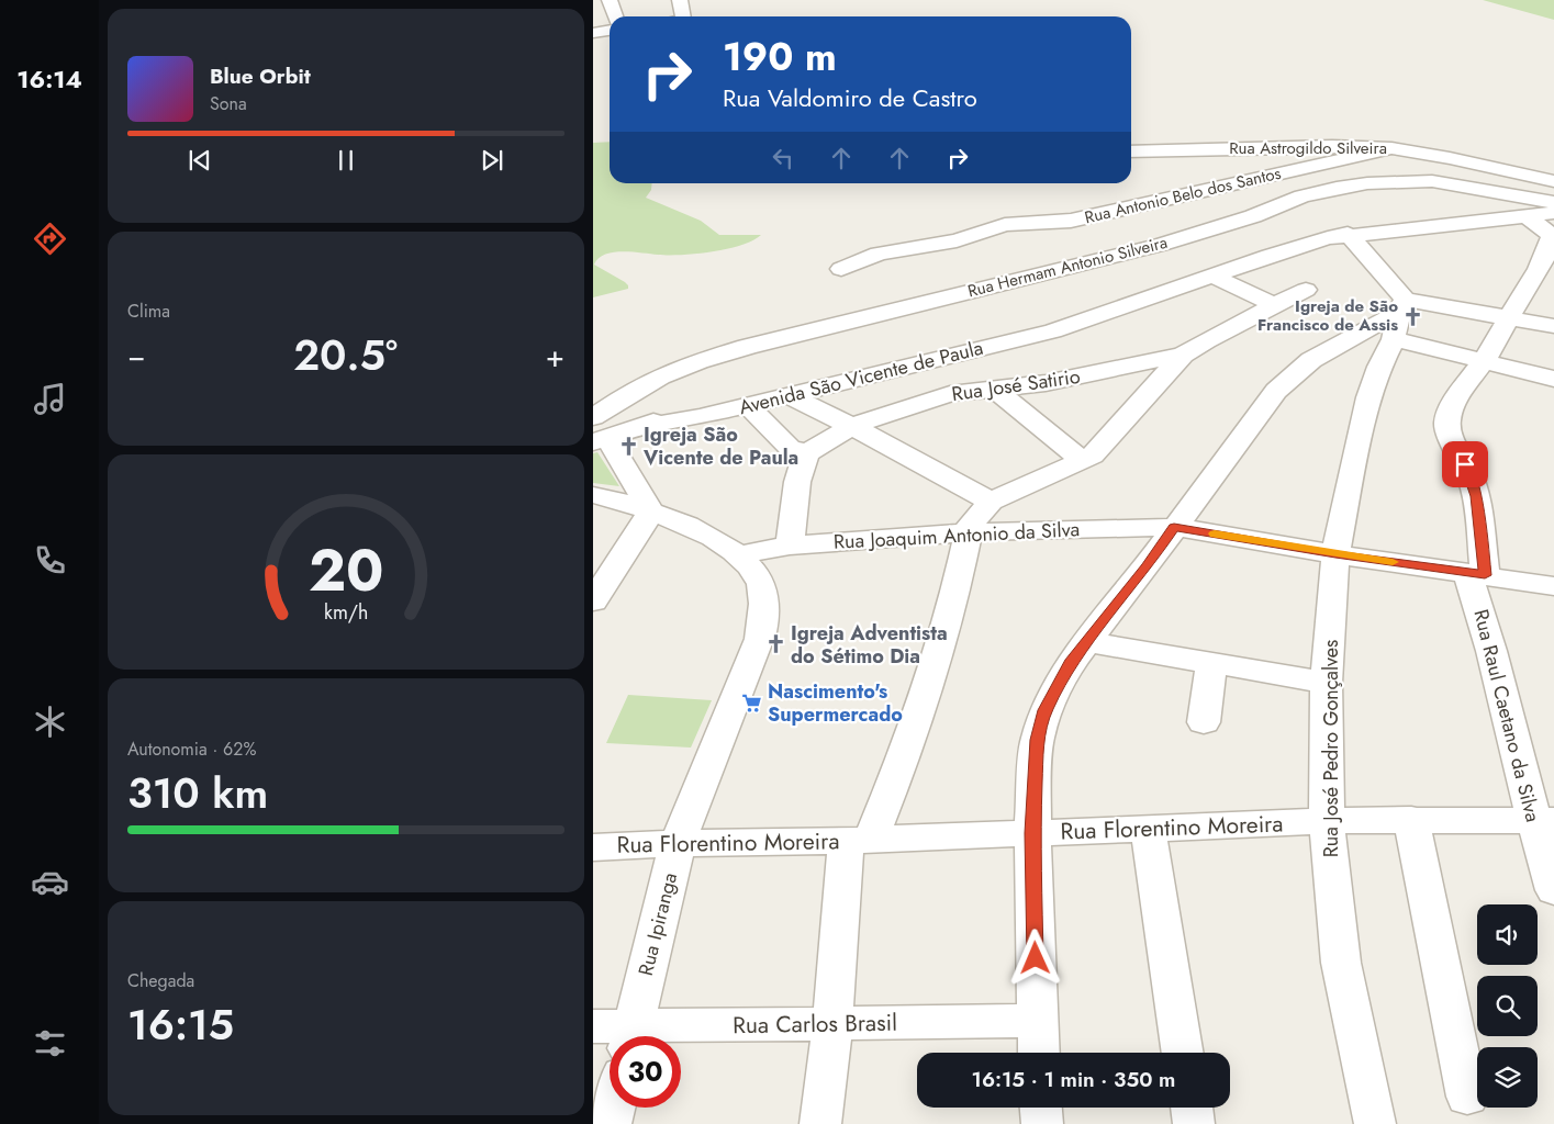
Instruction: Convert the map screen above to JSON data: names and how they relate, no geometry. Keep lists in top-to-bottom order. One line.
{"streets":{"street":["Rua Astrogildo Silveira","Rua Antonio Belo dos Santos","Rua Hermam Antonio Silveira","Avenida São Vicente de Paula","Rua José Satirio","Rua Joaquim Antonio da Silva","Rua Raul Caetano da Silva","Rua José Pedro Gonçalves","Rua Florentino Moreira","Rua Ipiranga","Rua Carlos Brasil"]},"crossings":[["Rua Astrogildo Silveira","Rua Antonio Belo dos Santos"],["Rua Hermam Antonio Silveira","Avenida São Vicente de Paula"],["Rua Hermam Antonio Silveira","Rua Raul Caetano da Silva"],["Avenida São Vicente de Paula","Rua Raul Caetano da Silva"],["Rua Joaquim Antonio da Silva","Rua Raul Caetano da Silva"],["Rua Joaquim Antonio da Silva","Rua José Pedro Gonçalves"],["Rua Joaquim Antonio da Silva","Rua Ipiranga"],["Rua Raul Caetano da Silva","Rua Florentino Moreira"],["Rua José Pedro Gonçalves","Rua Florentino Moreira"],["Rua Florentino Moreira","Rua Ipiranga"]],"places":{"church":["Igreja de São Francisco de Assis","Igreja São Vicente de Paula","Igreja Adventista do Sétimo Dia"],"supermarket":["Nascimento's Supermercado"]},"page":{"tabs":"16:14","turn":["190 m","Rua Valdomiro de Castro"],"song":["Blue Orbit","Sona"],"tile":["Clima",["Autonomia · 62%","310 km"],["Chegada","16:15"]],"heat":["−","20.5°","+"],"limit":"30","trip":"16:15 · 1 min · 350 m","gauge":["20","km/h"]}}
